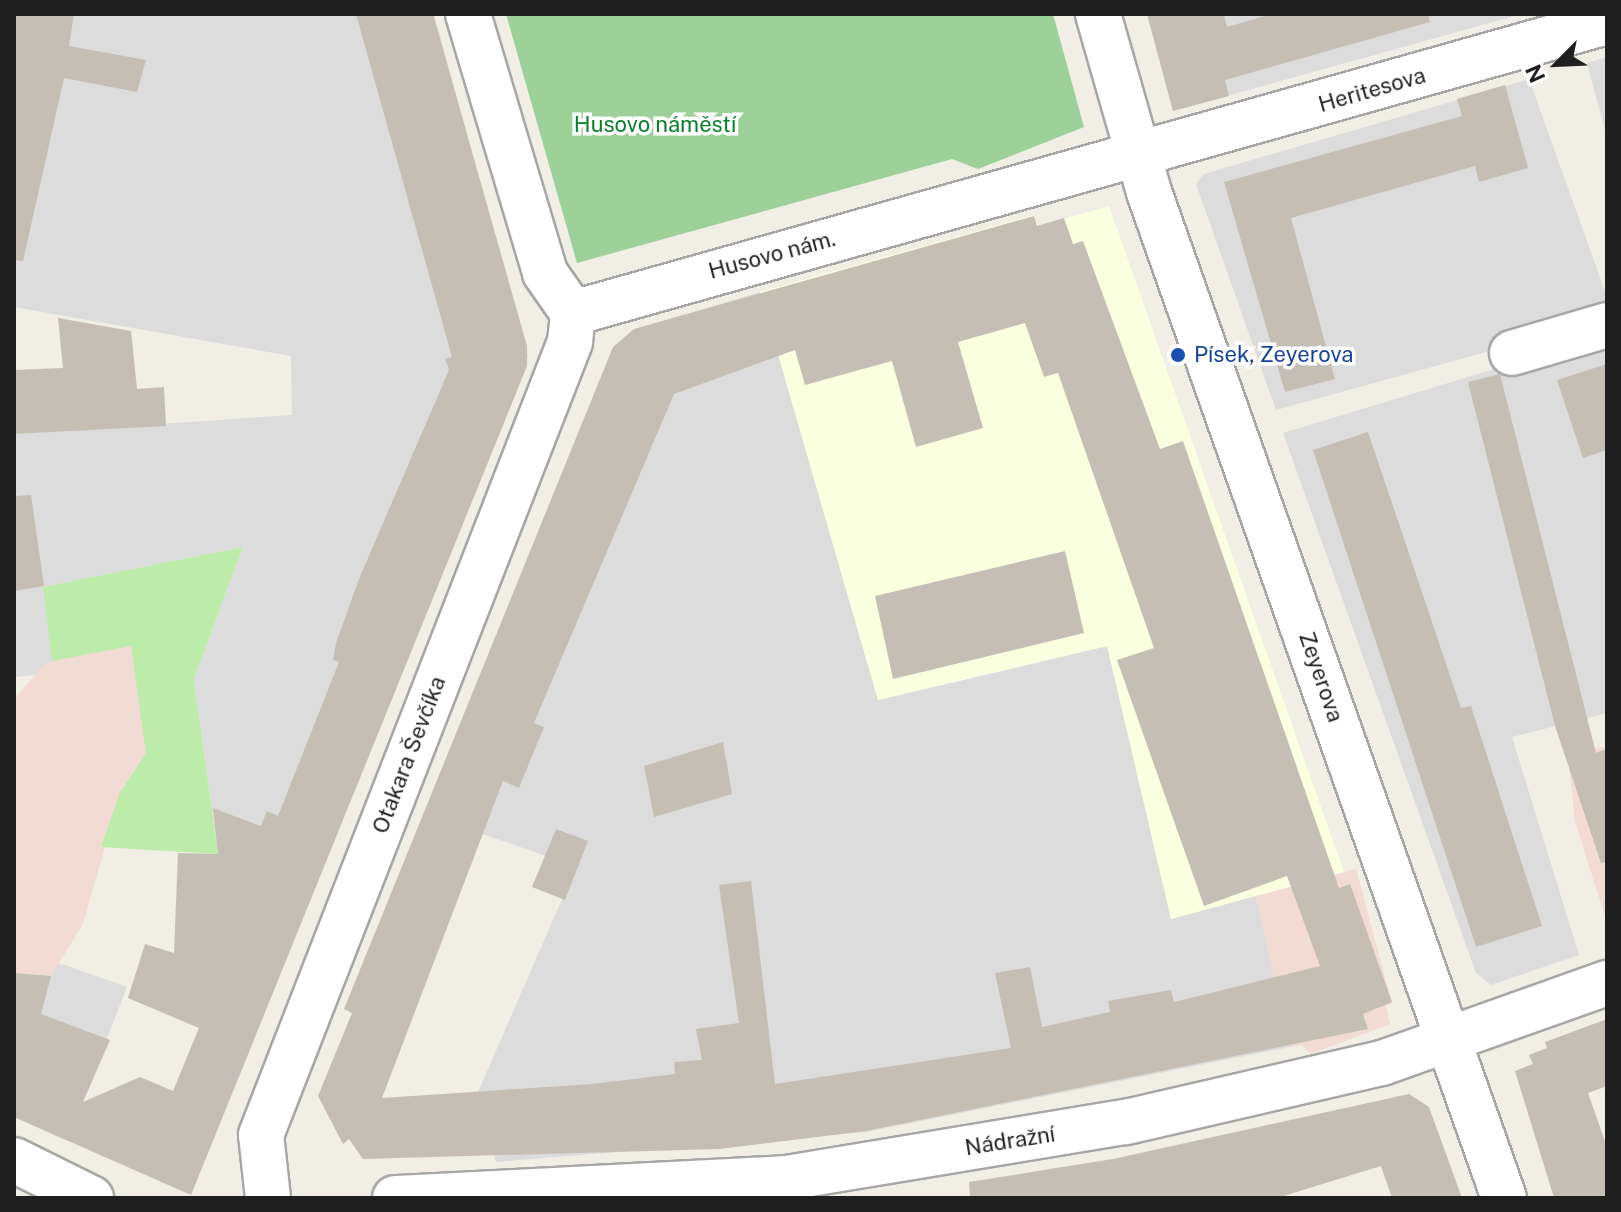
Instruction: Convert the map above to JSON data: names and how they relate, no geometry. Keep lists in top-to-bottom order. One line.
{"streets":{"street":["Heritesova","Husovo nám.","Zeyerova","Otakara Ševčíka","Nádražní"]},"crossings":[["Heritesova","Husovo nám."],["Heritesova","Zeyerova"],["Husovo nám.","Zeyerova"],["Husovo nám.","Otakara Ševčíka"],["Zeyerova","Nádražní"]],"parks":["Husovo náměstí"],"places":["Písek, Zeyerova"],"north":"bottom left"}
